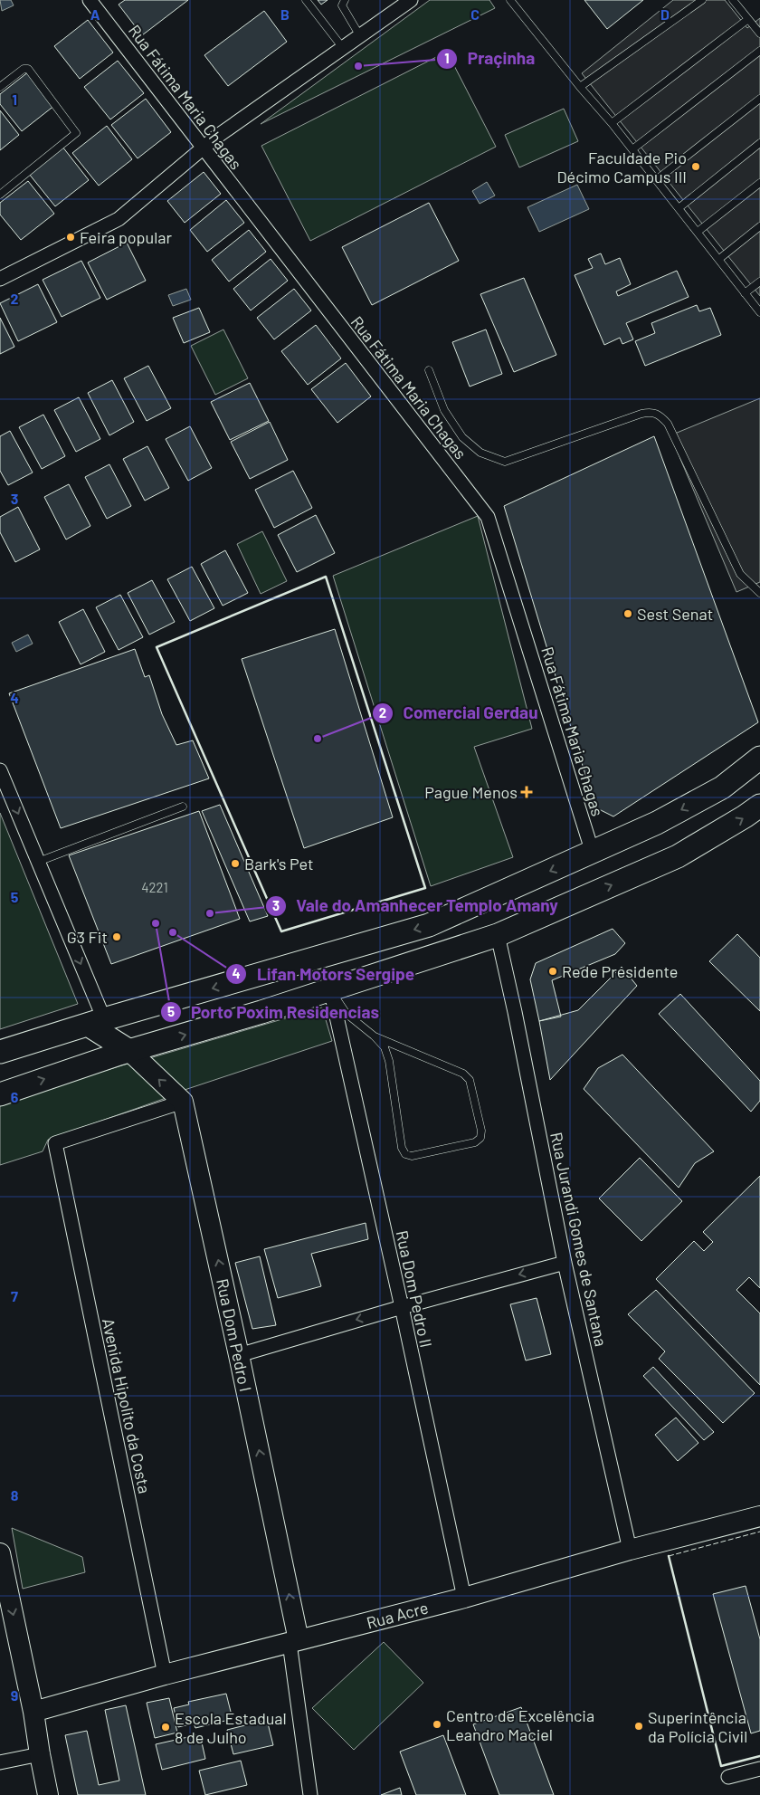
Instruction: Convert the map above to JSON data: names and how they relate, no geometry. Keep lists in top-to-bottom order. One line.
{"streets":{"street":["Rua Fátima Maria Chagas","Rua Jurandi Gomes de Santana","Rua Dom Pedro II","Rua Dom Pedro I","Avenida Hipolito da Costa","Rua Acre"]},"crossings":[["Rua Jurandi Gomes de Santana","Rua Acre"],["Rua Dom Pedro II","Rua Acre"],["Rua Dom Pedro I","Avenida Hipolito da Costa"],["Rua Dom Pedro I","Rua Acre"],["Avenida Hipolito da Costa","Rua Acre"]],"one_way":["Rua Dom Pedro I"],"places":{"other":["Praçinha","Faculdade Pio Décimo Campus III","Feira popular","Sest Senat","Comercial Gerdau","Bark's Pet","Vale do Amanhecer Templo Amany","Porto Poxim Residencias","Lifan Motors Sergipe","G3 Fit","Rede Presidente","Centro de Excelência Leandro Maciel","Superintência da Polícia Civil","Escola Estadual 8 de Julho"],"health":["Pague Menos"]},"house_numbers":["4221"],"grid":{"columns":["A","B","C","D"],"rows":["1","2","3","4","5","6","7","8","9"]}}
